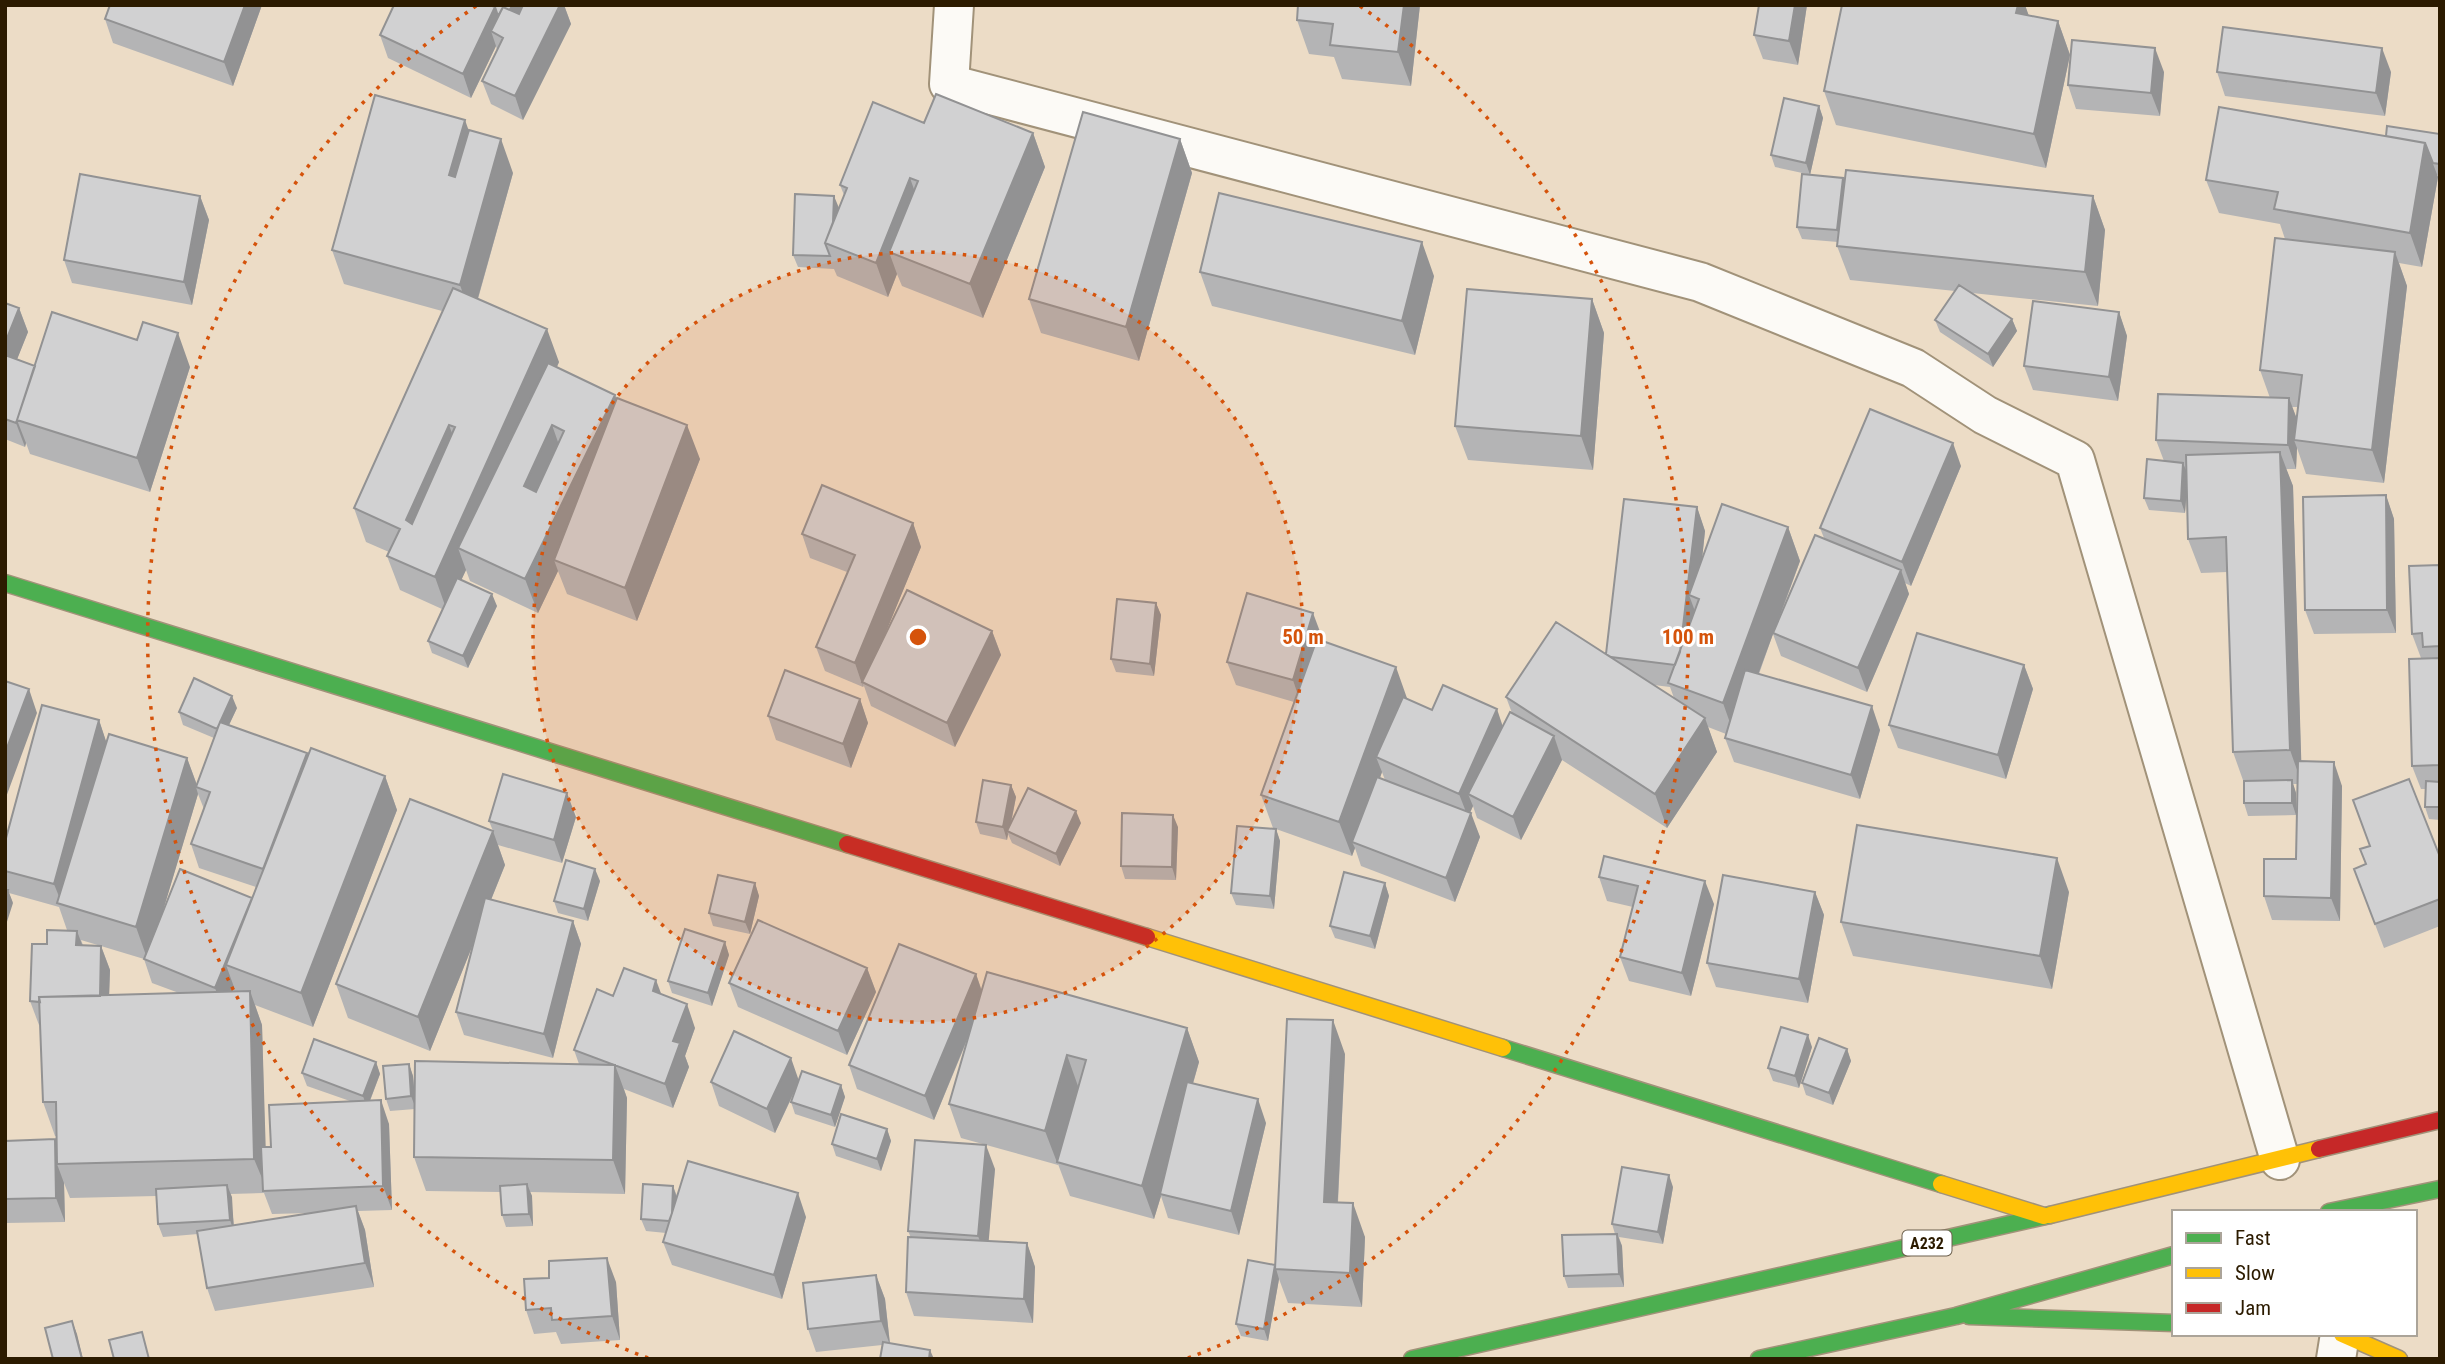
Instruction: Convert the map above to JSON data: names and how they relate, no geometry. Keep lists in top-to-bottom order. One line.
{"streets":{"main road":["A232"]},"legend":["Fast","Slow","Jam"],"rings":["50 m","100 m"]}
